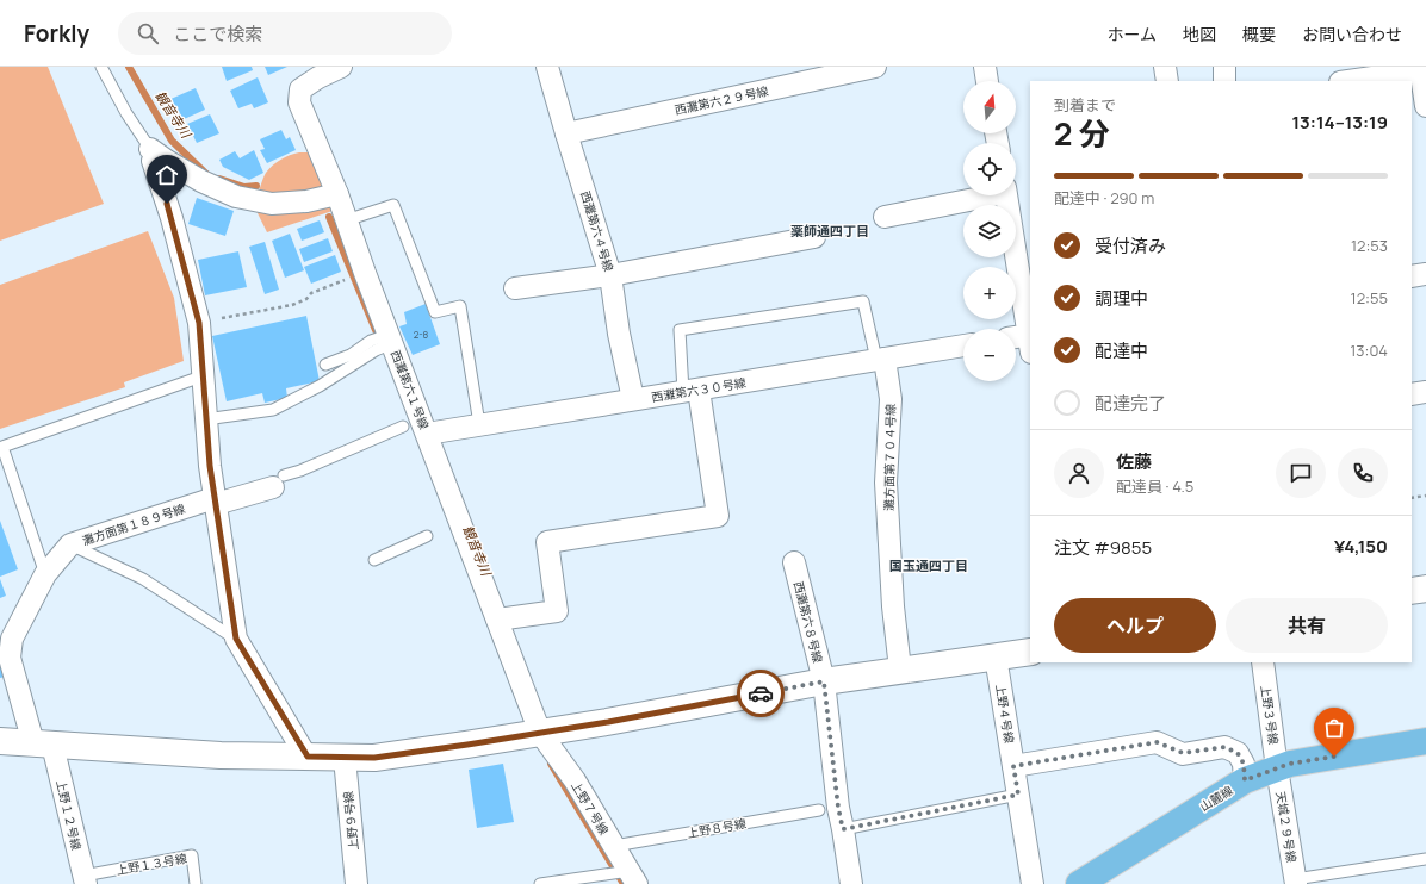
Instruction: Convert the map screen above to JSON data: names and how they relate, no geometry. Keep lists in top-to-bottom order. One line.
{"streets":{"main road":["山麓線"],"street":["西灘第六２９号線","西灘第六４号線","西灘第六１号線","西灘第六３０号線","灘方面第７０４号線","灘方面第１８９号線","西灘第六８号線","上野４号線","上野３号線","上野７号線","上野１２号線","上野９号線","天城２９号線"],"lane":["上野８号線","上野１３号線"]},"crossings":[["西灘第六２９号線","西灘第六４号線"],["西灘第六４号線","西灘第六３０号線"],["西灘第六１号線","西灘第六３０号線"],["西灘第六１号線","上野７号線"],["西灘第六３０号線","灘方面第７０４号線"],["灘方面第１８９号線","上野１２号線"],["上野３号線","山麓線"],["上野３号線","天城２９号線"],["山麓線","天城２９号線"],["上野７号線","上野８号線"],["上野１２号線","上野１３号線"]],"districts":["薬師通四丁目","国玉通四丁目"],"water":["観音寺川"],"house_numbers":["2-8"],"north":"top","page":{"header":"Forkly","search":"ここで検索","nav":["ホーム","地図","概要","お問い合わせ"],"map_buttons":["+","−"],"heading":["2 分","到着まで","13:14–13:19"],"panel":["佐藤","配達員 · 4.5","注文 #9855","¥4,150"],"bar":"配達中 · 290 m","list":[["受付済み","12:53"],["調理中","12:55"],["配達中","13:04"],"配達完了"],"buttons":["ヘルプ","共有"]}}
